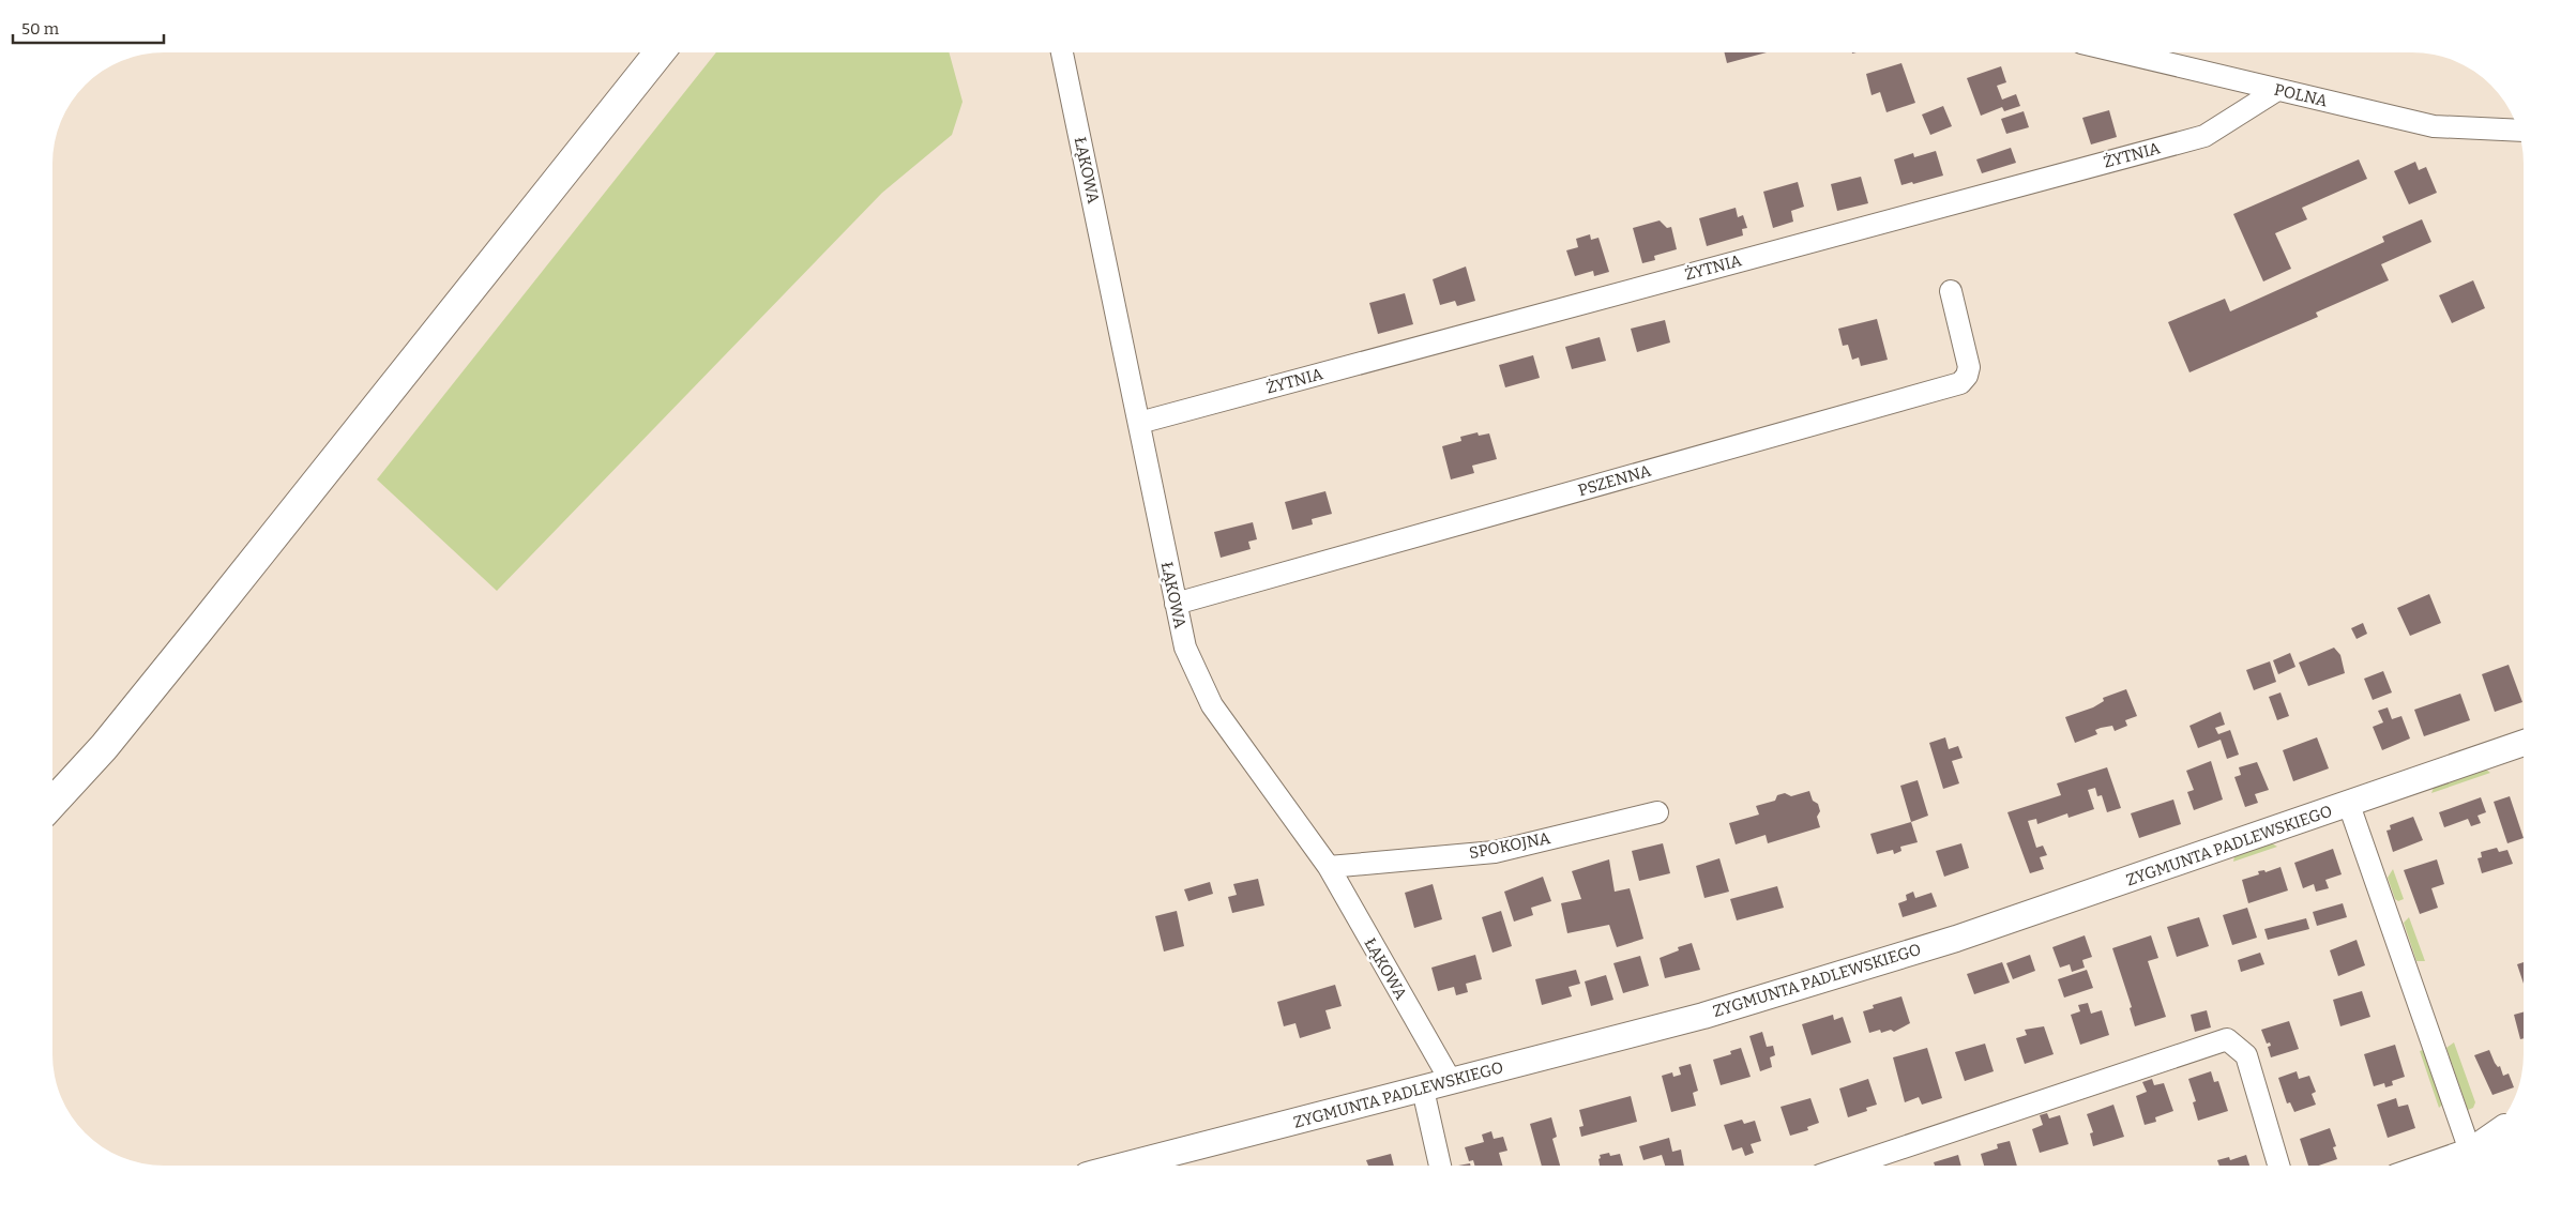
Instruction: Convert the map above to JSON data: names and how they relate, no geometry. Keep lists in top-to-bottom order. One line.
{"streets":{"street":["POLNA","ŻYTNIA","ŁĄKOWA","PSZENNA","SPOKOJNA","ZYGMUNTA PADLEWSKIEGO"]},"crossings":[["POLNA","ŻYTNIA"],["ŻYTNIA","ŁĄKOWA"],["ŁĄKOWA","PSZENNA"],["ŁĄKOWA","SPOKOJNA"],["ŁĄKOWA","ZYGMUNTA PADLEWSKIEGO"]],"scale_bar":"50 m"}
